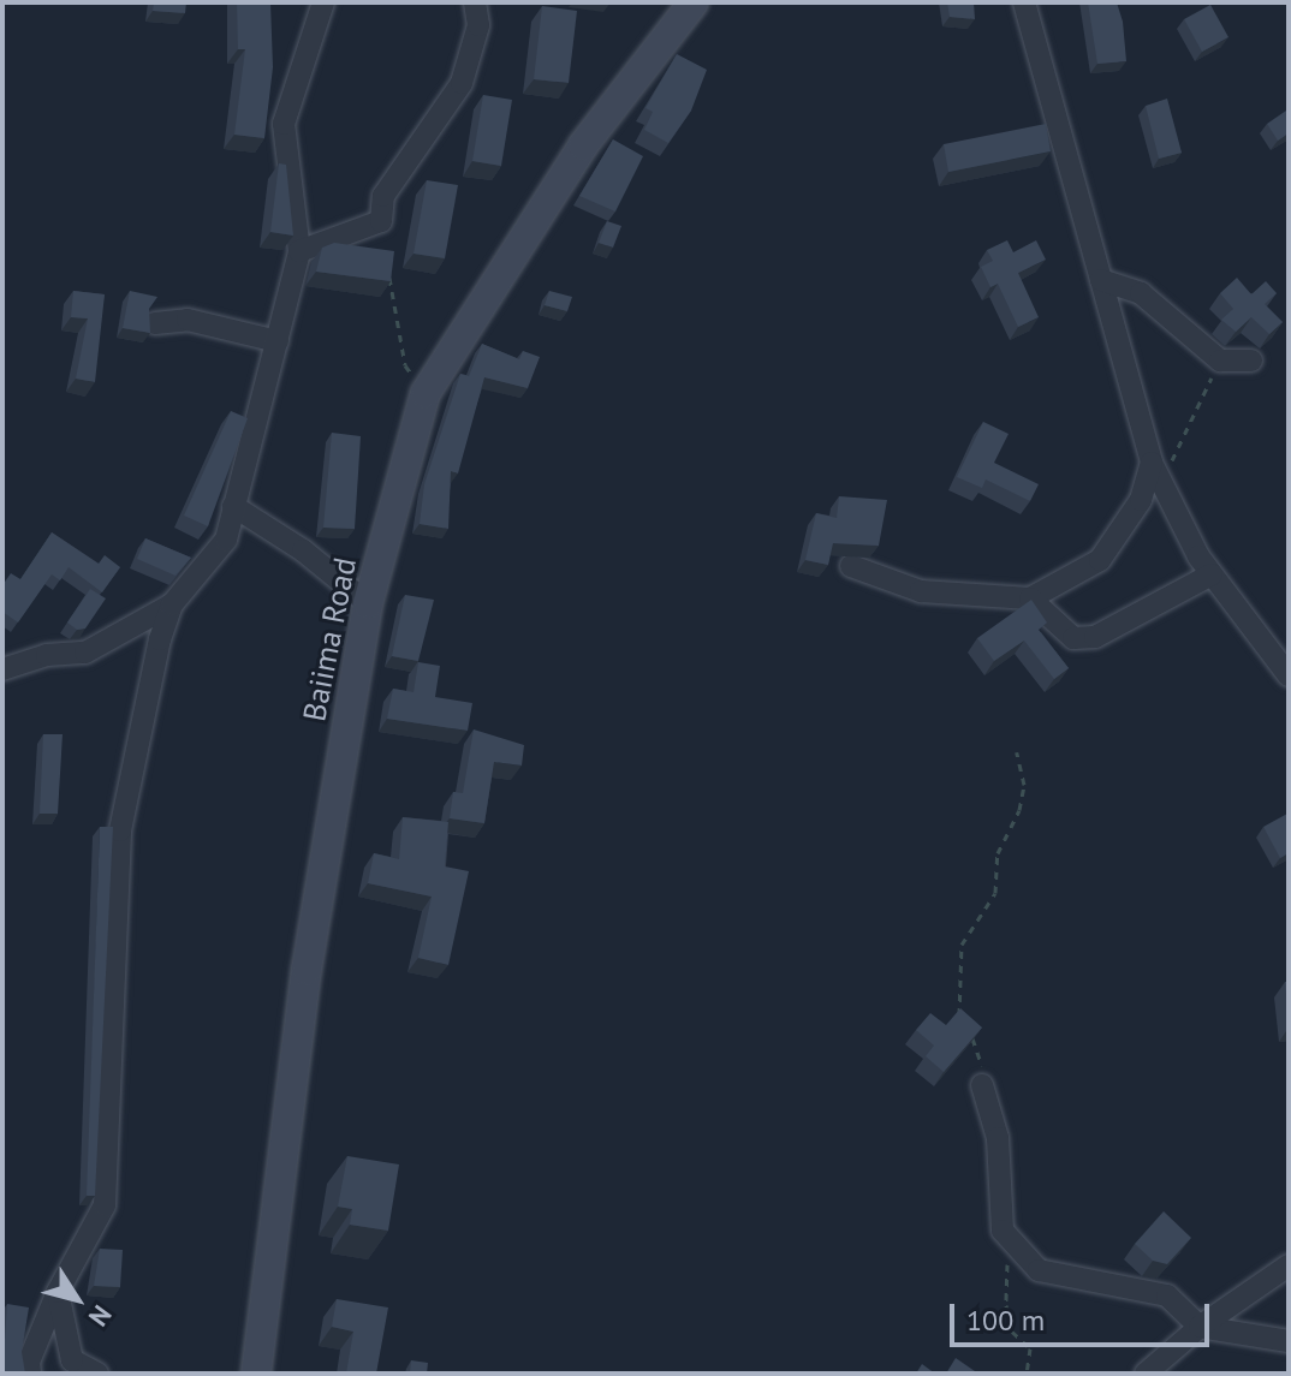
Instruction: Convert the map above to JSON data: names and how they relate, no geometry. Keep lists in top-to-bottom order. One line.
{"streets":{"street":["Baiima Road"]},"scale_bar":"100 m","north":"bottom right"}
